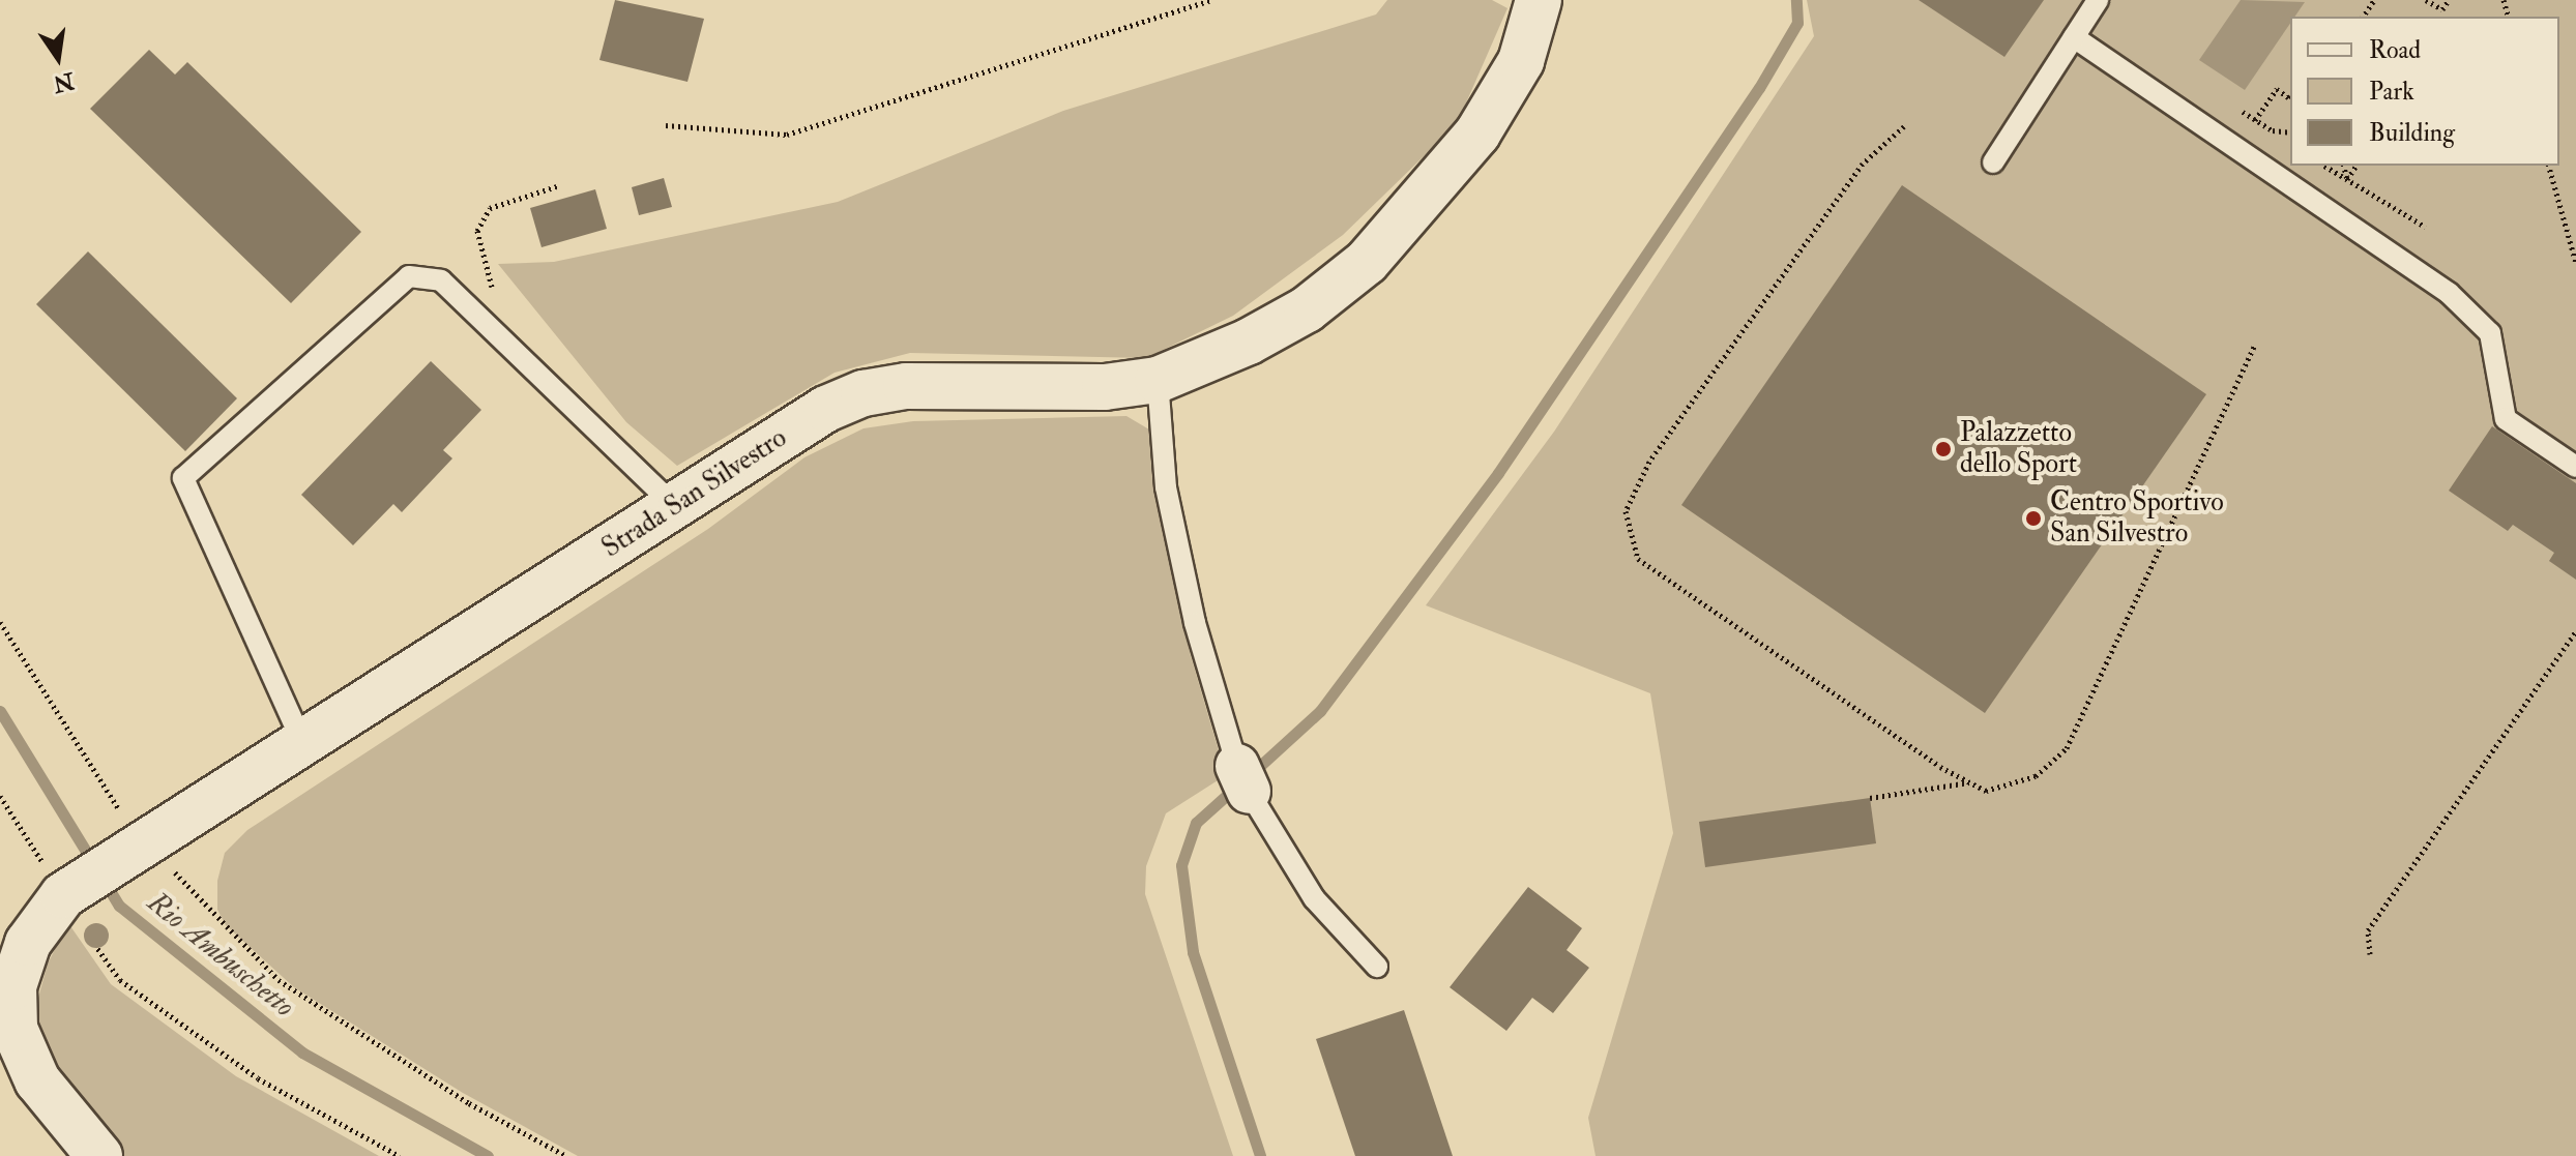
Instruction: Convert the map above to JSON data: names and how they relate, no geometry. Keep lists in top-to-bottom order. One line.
{"streets":{"street":["Strada San Silvestro"]},"water":["Rio Ambuschetto"],"places":["Palazzetto dello Sport","Centro Sportivo San Silvestro"],"legend":["Road","Park","Building"],"north":"bottom"}
